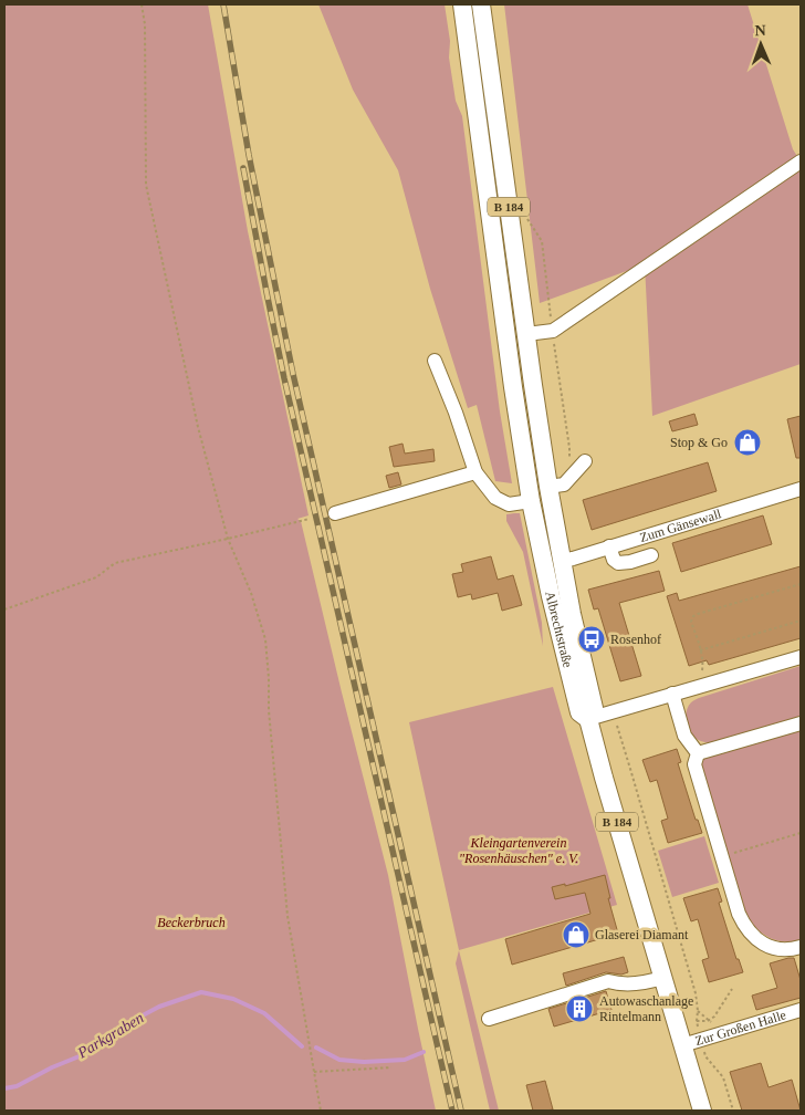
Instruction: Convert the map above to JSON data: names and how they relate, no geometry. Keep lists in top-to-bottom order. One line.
{"streets":{"main road":["B 184","Albrechtstraße"],"street":["Zum Gänsewall","Zur Großen Halle"]},"crossings":[["B 184","Zum Gänsewall"],["B 184","Albrechtstraße"],["Zum Gänsewall","Albrechtstraße"],["Albrechtstraße","Zur Großen Halle"]],"water":["Parkgraben"],"parks":["Kleingartenverein \"Rosenhäuschen\" e. V.","Beckerbruch"],"places":{"shop":["Stop & Go","Glaserei Diamant"],"bus stop":["Rosenhof"],"building":["Autowaschanlage Rintelmann"]},"north":"top"}
